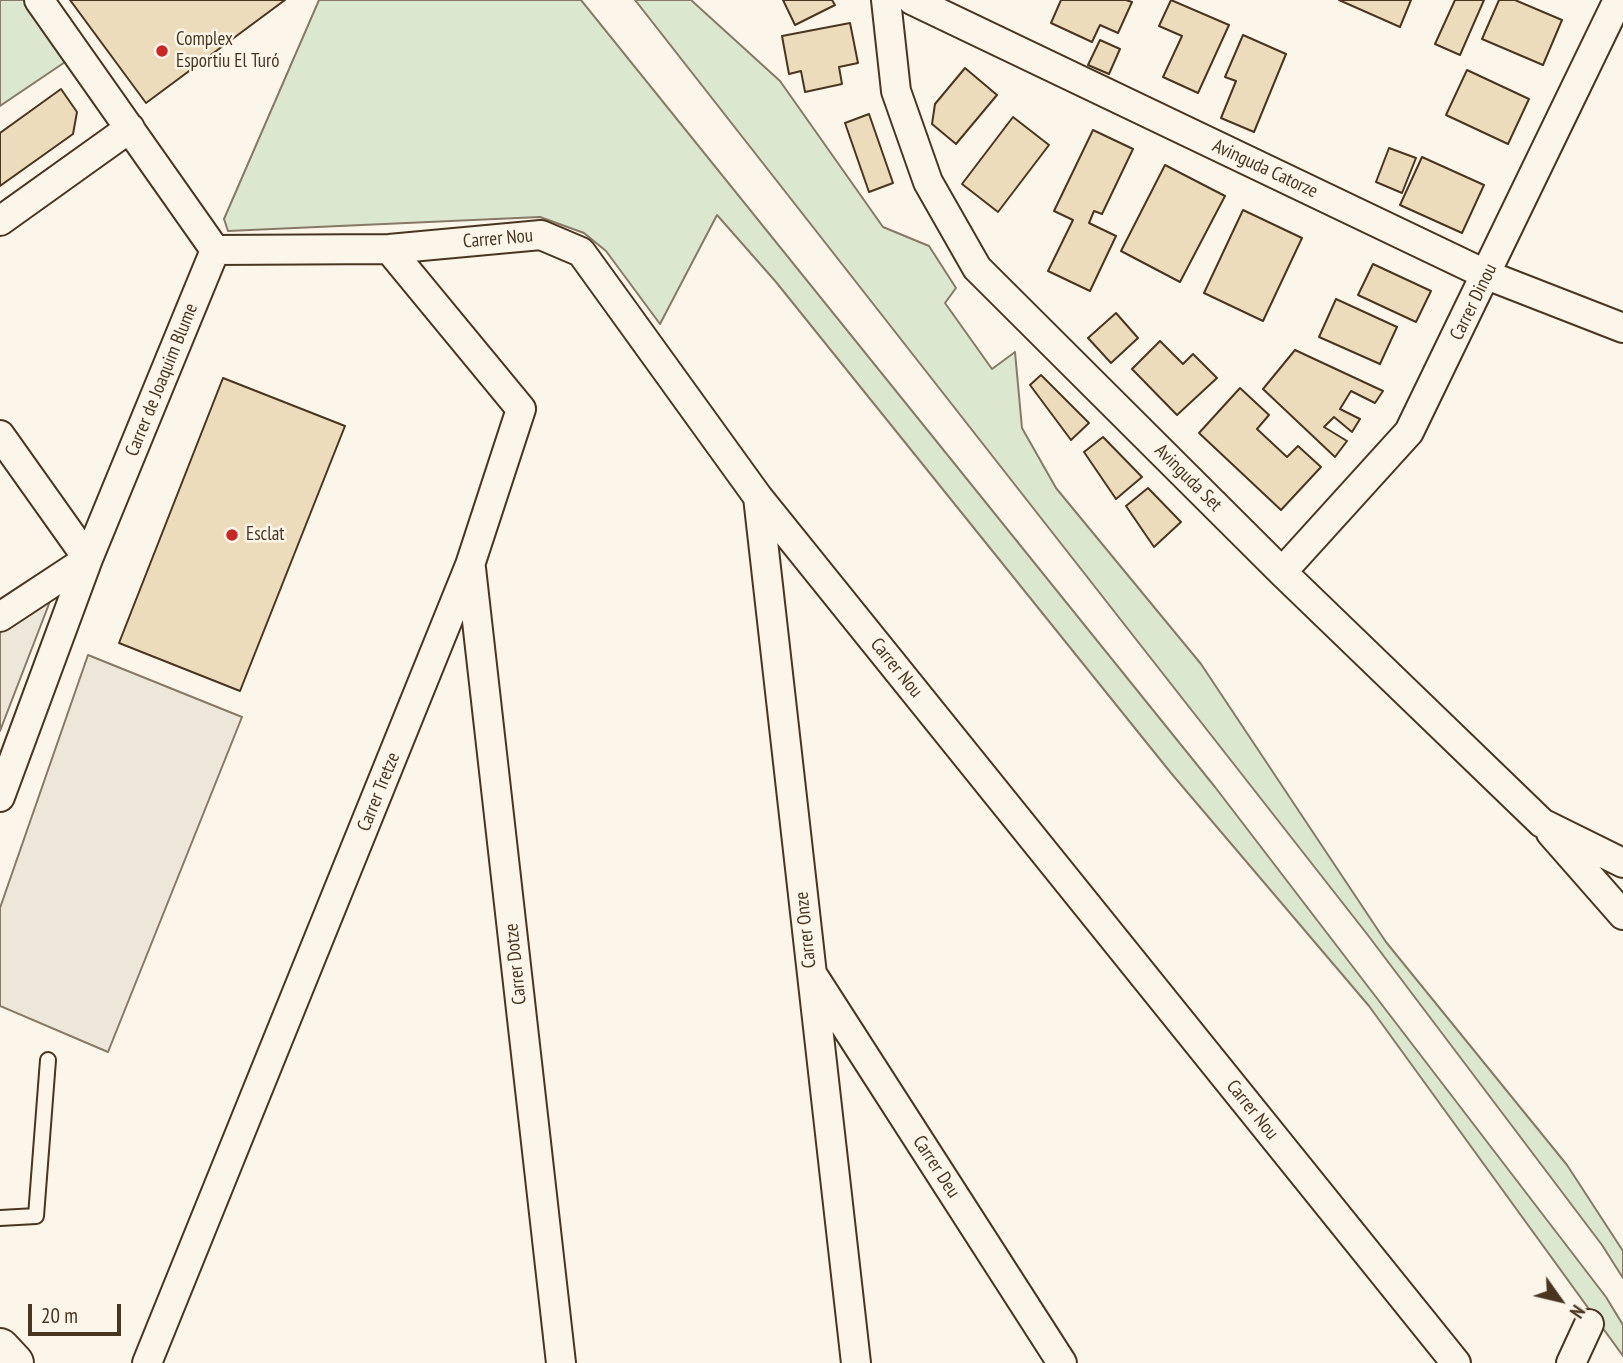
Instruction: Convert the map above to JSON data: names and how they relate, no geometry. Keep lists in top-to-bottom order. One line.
{"streets":{"street":["Avinguda Catorze","Carrer Nou","Carrer Dinou","Carrer de Joaquim Blume","Avinguda Set","Carrer Tretze","Carrer Onze","Carrer Dotze","Carrer Deu"]},"crossings":[["Avinguda Catorze","Carrer Dinou"],["Carrer Nou","Carrer de Joaquim Blume"],["Carrer Nou","Carrer Tretze"],["Carrer Nou","Carrer Onze"],["Carrer Dinou","Avinguda Set"],["Carrer Tretze","Carrer Dotze"],["Carrer Onze","Carrer Deu"]],"places":["Complex Esportiu El Turó","Esclat"],"scale_bar":"20 m","north":"bottom right"}
